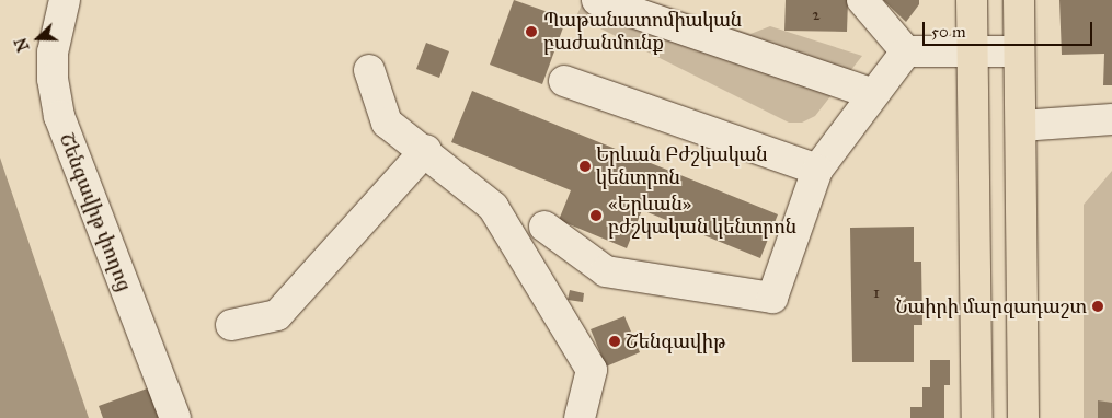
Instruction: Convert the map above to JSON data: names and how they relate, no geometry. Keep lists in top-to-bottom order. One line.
{"streets":{"street":["Շենգավիթ փողոց"]},"places":["Պաթանատոմիական բաժանմունք","Երևան Բժշկական կենտրոն","«Երևան» բժշկական կենտրոն","Նաիրի մարզադաշտ","Շենգավիթ"],"house_numbers":["2","1"],"scale_bar":"50 m","north":"left"}
